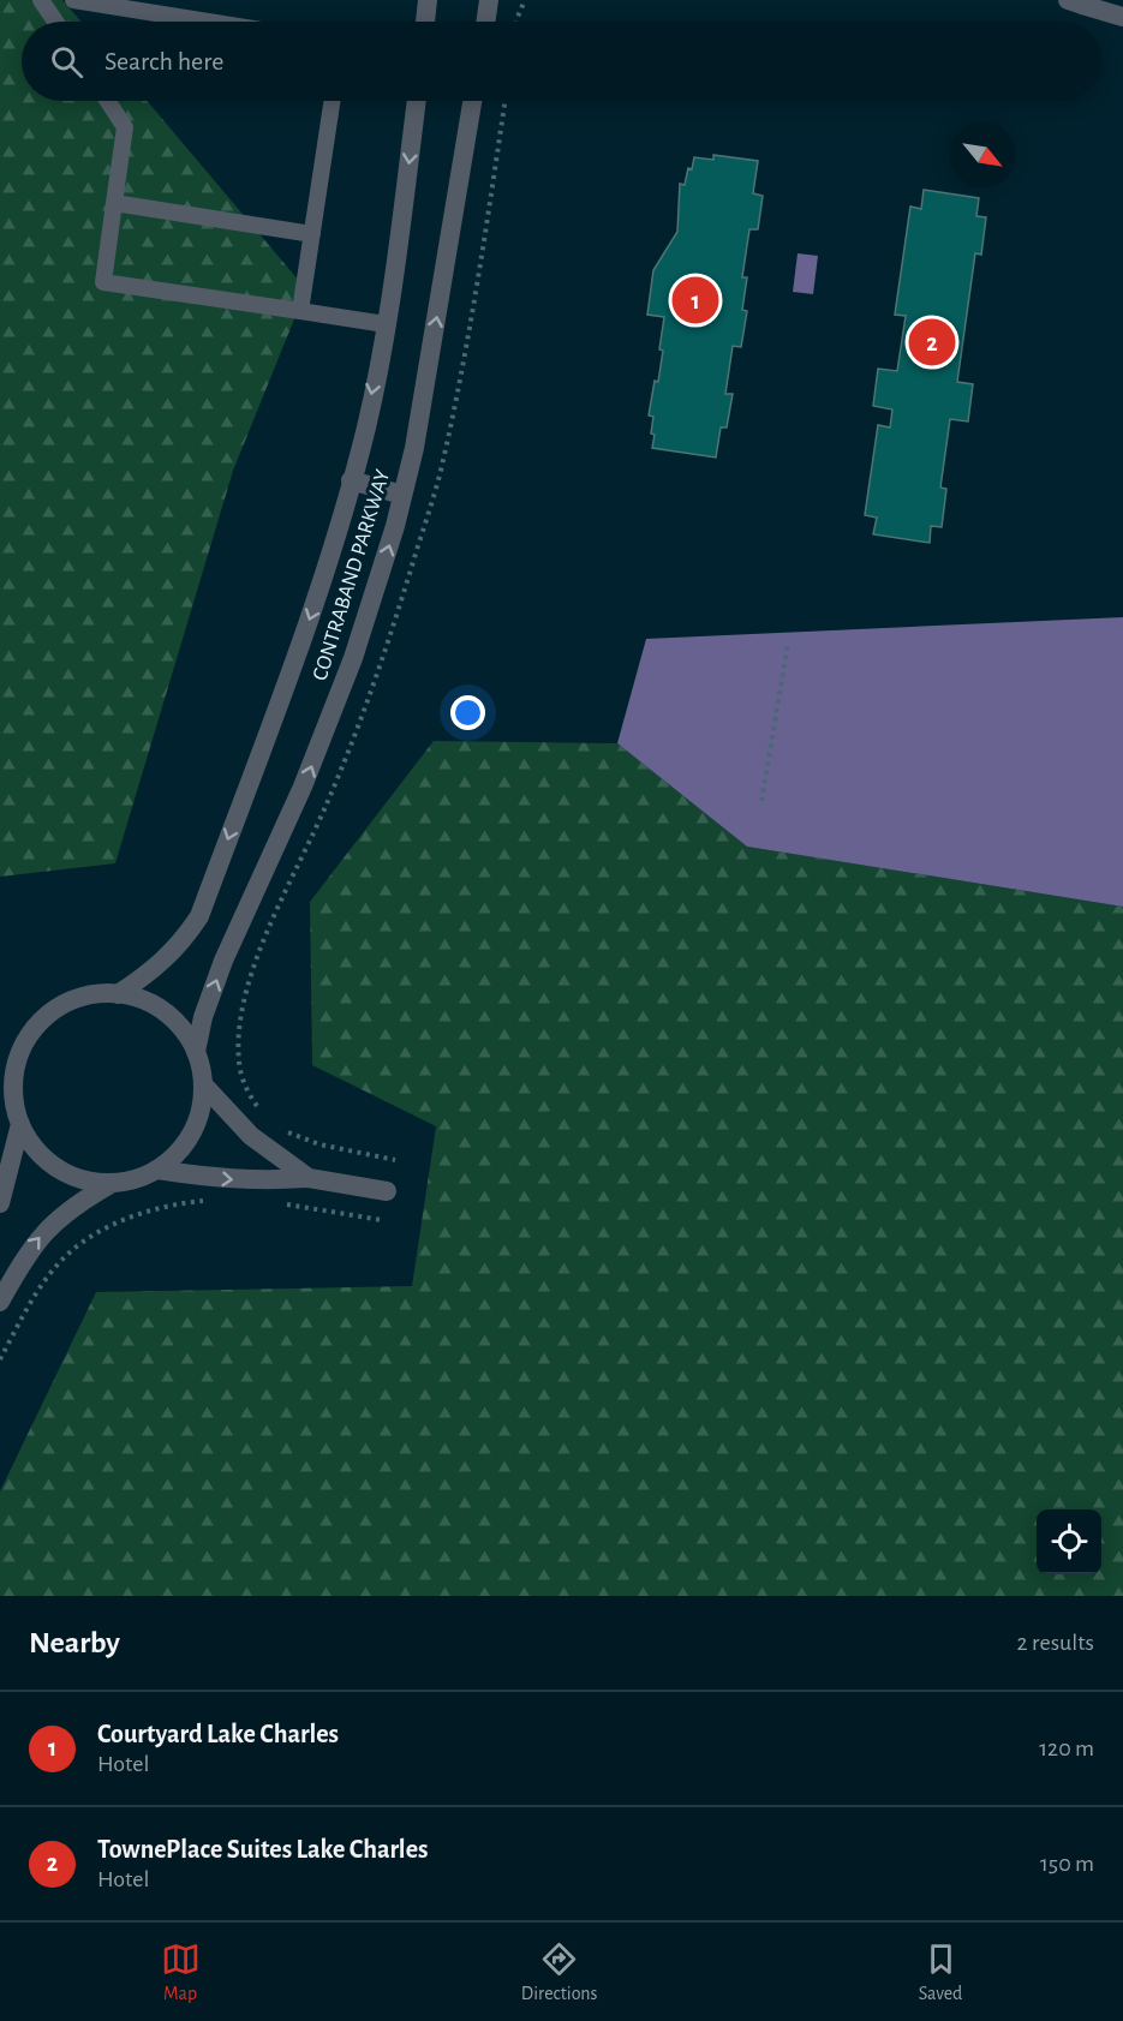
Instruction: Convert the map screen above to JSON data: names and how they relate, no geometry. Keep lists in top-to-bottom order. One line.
{"streets":{"street":["CONTRABAND PARKWAY"]},"north":"bottom right","page":{"search":"Search here","pins":["1","2"],"heading":["Nearby","2 results"],"list":[{"mark":"1","name":"Courtyard Lake Charles","note":"Hotel","value":"120 m"},{"mark":"2","name":"TownePlace Suites Lake Charles","note":"Hotel","value":"150 m"}],"nav":["Map","Directions","Saved"]}}
